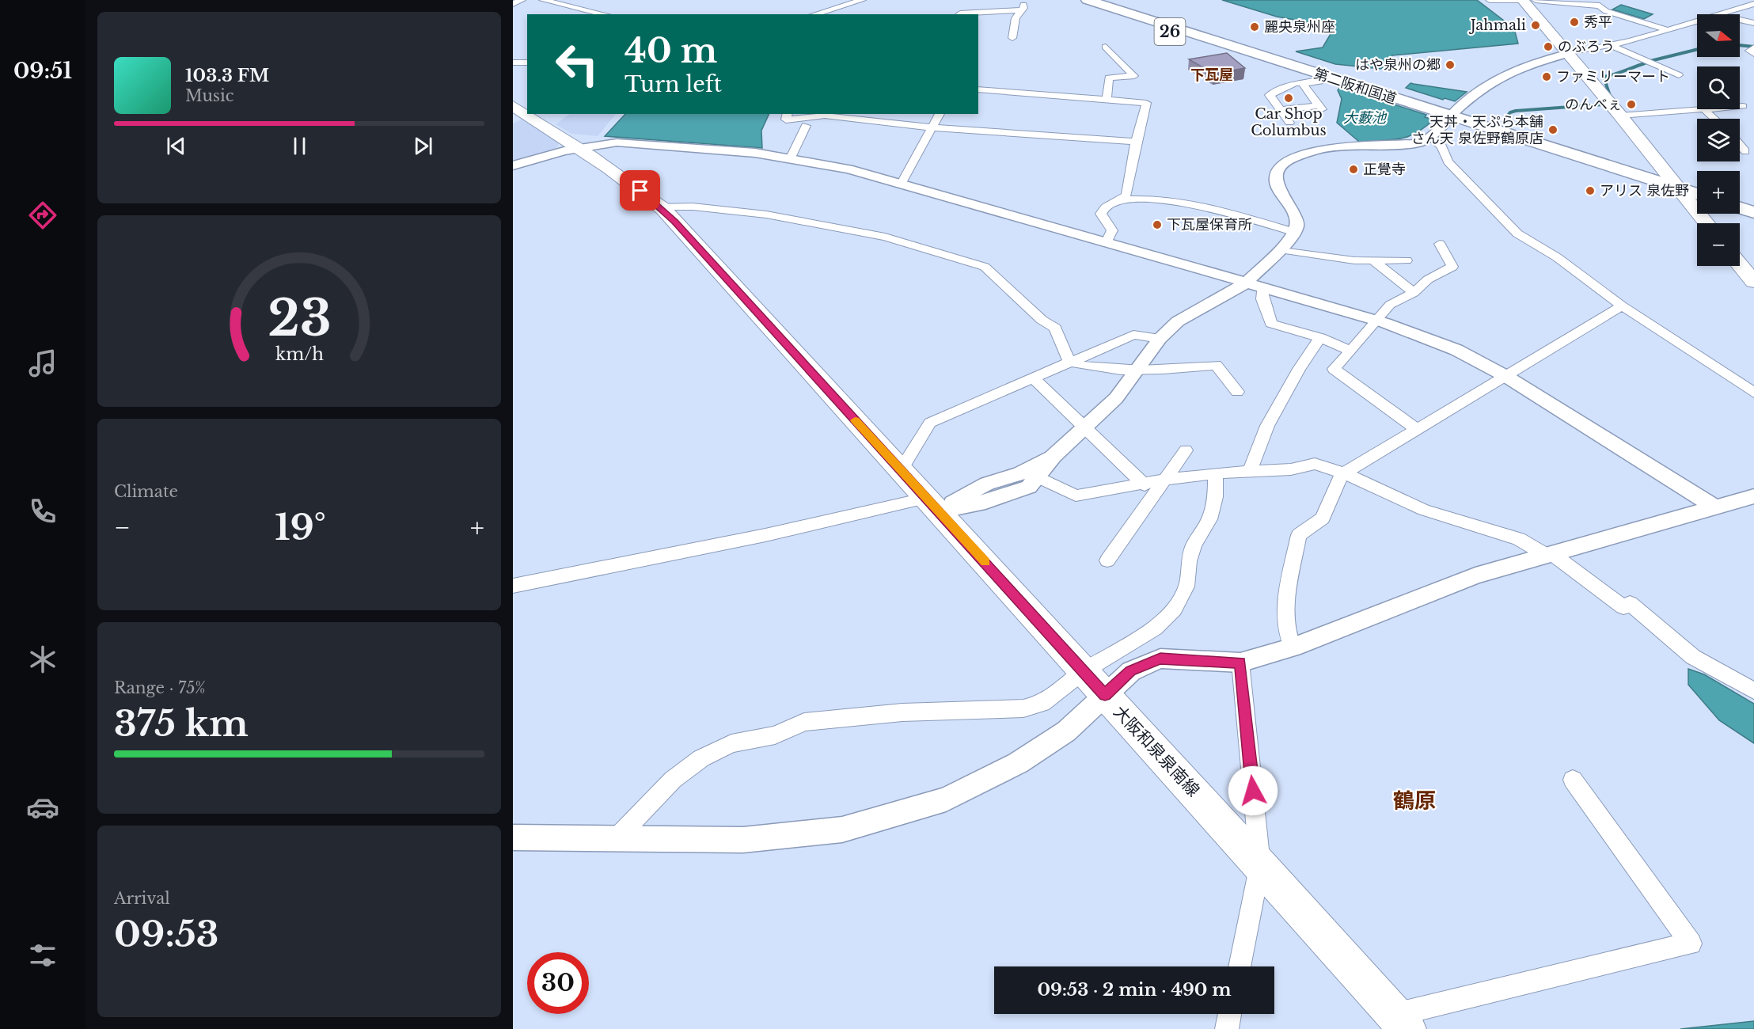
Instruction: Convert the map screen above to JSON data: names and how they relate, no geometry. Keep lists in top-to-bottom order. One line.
{"streets":{"highway":["26","第二阪和国道"],"main road":["大阪和泉泉南線"]},"crossings":[["26","第二阪和国道"]],"districts":["下瓦屋","鶴原"],"water":["大藪池"],"places":["秀平","Jahmali","麗央泉州座","のぶろう","はや泉州の郷","ファミリーマート","Car Shop Columbus","のんべぇ","天丼・天ぷら本舗 さん天 泉佐野鶴原店","正覺寺","アリス 泉佐野","下瓦屋保育所"],"north":"right","page":{"tabs":"09:51","map_buttons":["+","−"],"turn":["40 m","Turn left"],"song":["103.3 FM","Music"],"tile":["Climate",["Range · 75%","375 km"],["Arrival","09:53"]],"heat":["−","19°","+"],"limit":"30","trip":"09:53 · 2 min · 490 m","gauge":["23","km/h"]}}
